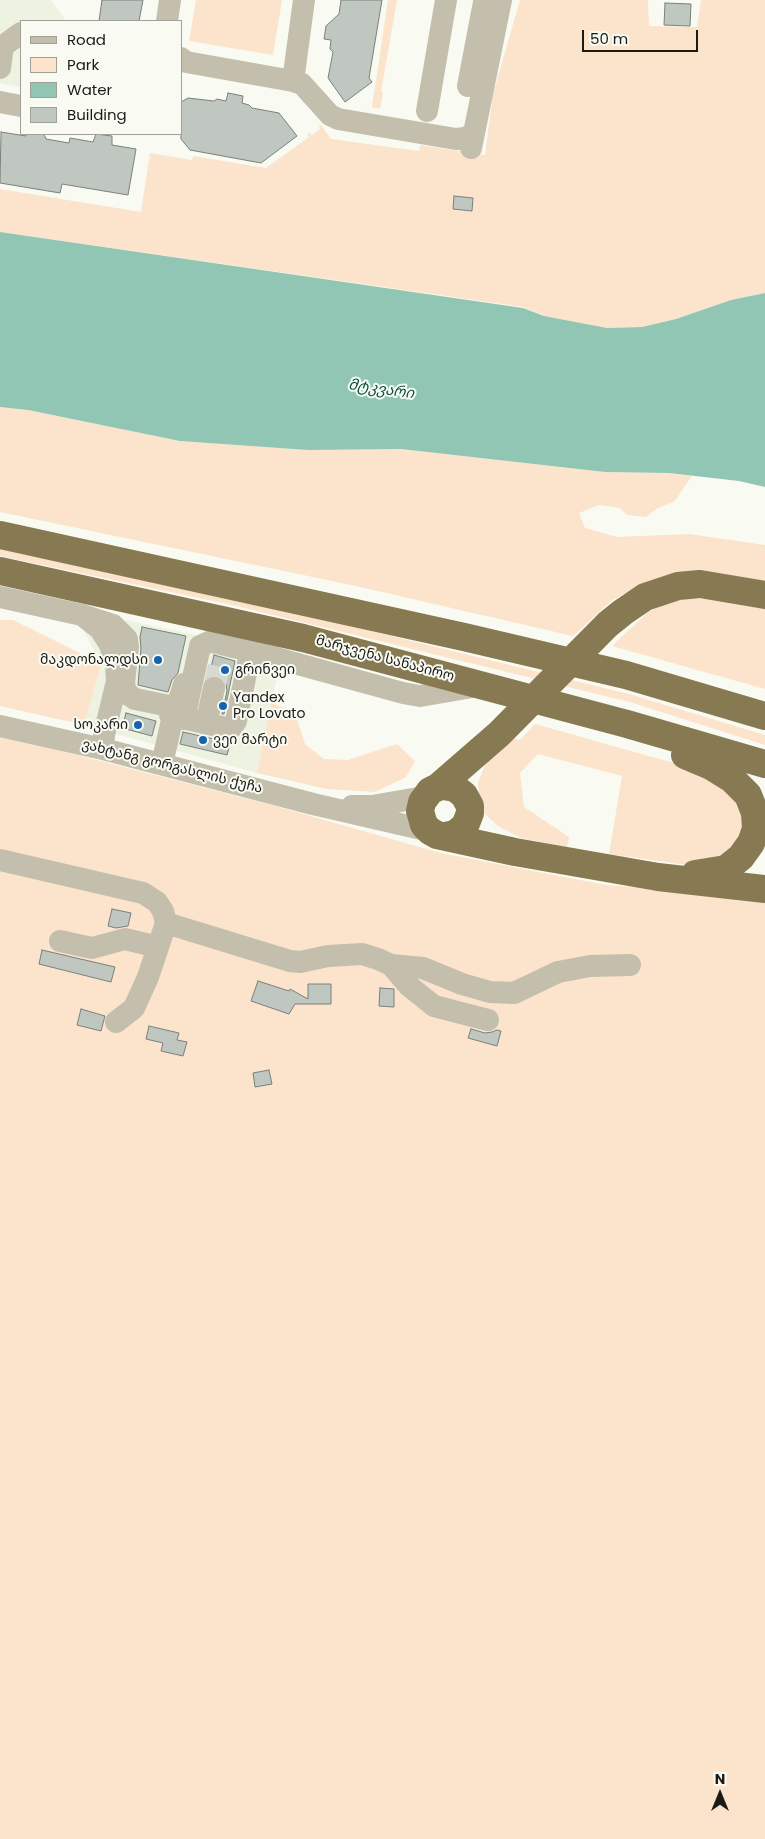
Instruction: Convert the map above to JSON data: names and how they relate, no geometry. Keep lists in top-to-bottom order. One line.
{"streets":{"highway":["მარჯვენა სანაპირო"],"street":["ვახტანგ გორგასლის ქუჩა"]},"water":["მტკვარი"],"places":["მაკდონალდსი","გრინვეი","Yandex Pro Lovato","სოკარი","ვეი მარტი"],"legend":["Road","Park","Water","Building"],"scale_bar":"50 m","north":"top"}
